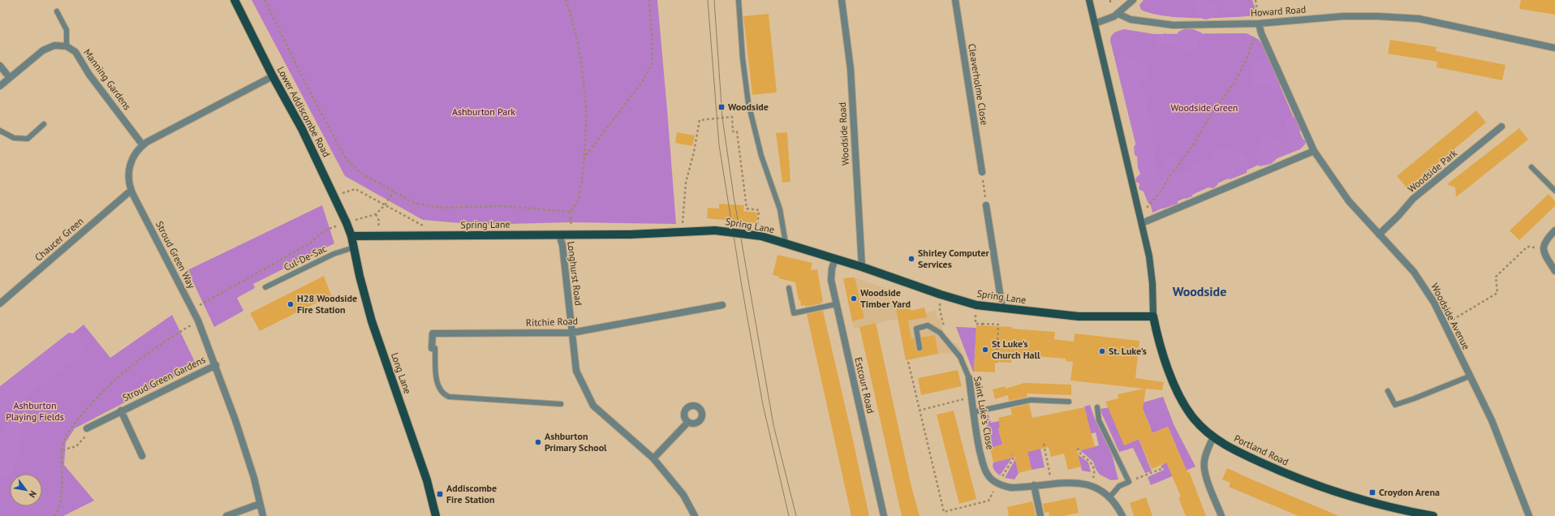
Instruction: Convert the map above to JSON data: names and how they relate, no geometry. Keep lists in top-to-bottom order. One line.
{"streets":{"main road":["Lower Addiscombe Road","Spring Lane","Long Lane","Portland Road"],"street":["Howard Road","Manning Gardens","Cleaverholme Close","Woodside Road","Woodside Park","Chaucer Green","Stroud Green Way","Longhurst Road","Woodside Avenue","Ritchie Road","Stroud Green Gardens","Estcourt Road","Saint Luke's Close"],"lane":["Cul-De-Sac"]},"crossings":[["Manning Gardens","Stroud Green Way"],["Lower Addiscombe Road","Spring Lane"],["Lower Addiscombe Road","Stroud Green Way"],["Lower Addiscombe Road","Long Lane"],["Woodside Road","Spring Lane"],["Woodside Park","Woodside Avenue"],["Spring Lane","Longhurst Road"],["Spring Lane","Long Lane"],["Spring Lane","Estcourt Road"],["Spring Lane","Portland Road"],["Chaucer Green","Stroud Green Way"],["Stroud Green Way","Stroud Green Gardens"],["Cul-De-Sac","Long Lane"],["Longhurst Road","Ritchie Road"]],"districts":["Woodside"],"parks":["Woodside Green","Ashburton Park","Ashburton Playing Fields"],"places":{"transit":["Woodside","Croydon Arena","Addiscombe Fire Station"],"other":["Shirley Computer Services","Woodside Timber Yard","H28 Woodside Fire Station","St Luke's Church Hall","St. Luke's","Ashburton Primary School"]},"north":"bottom right"}
